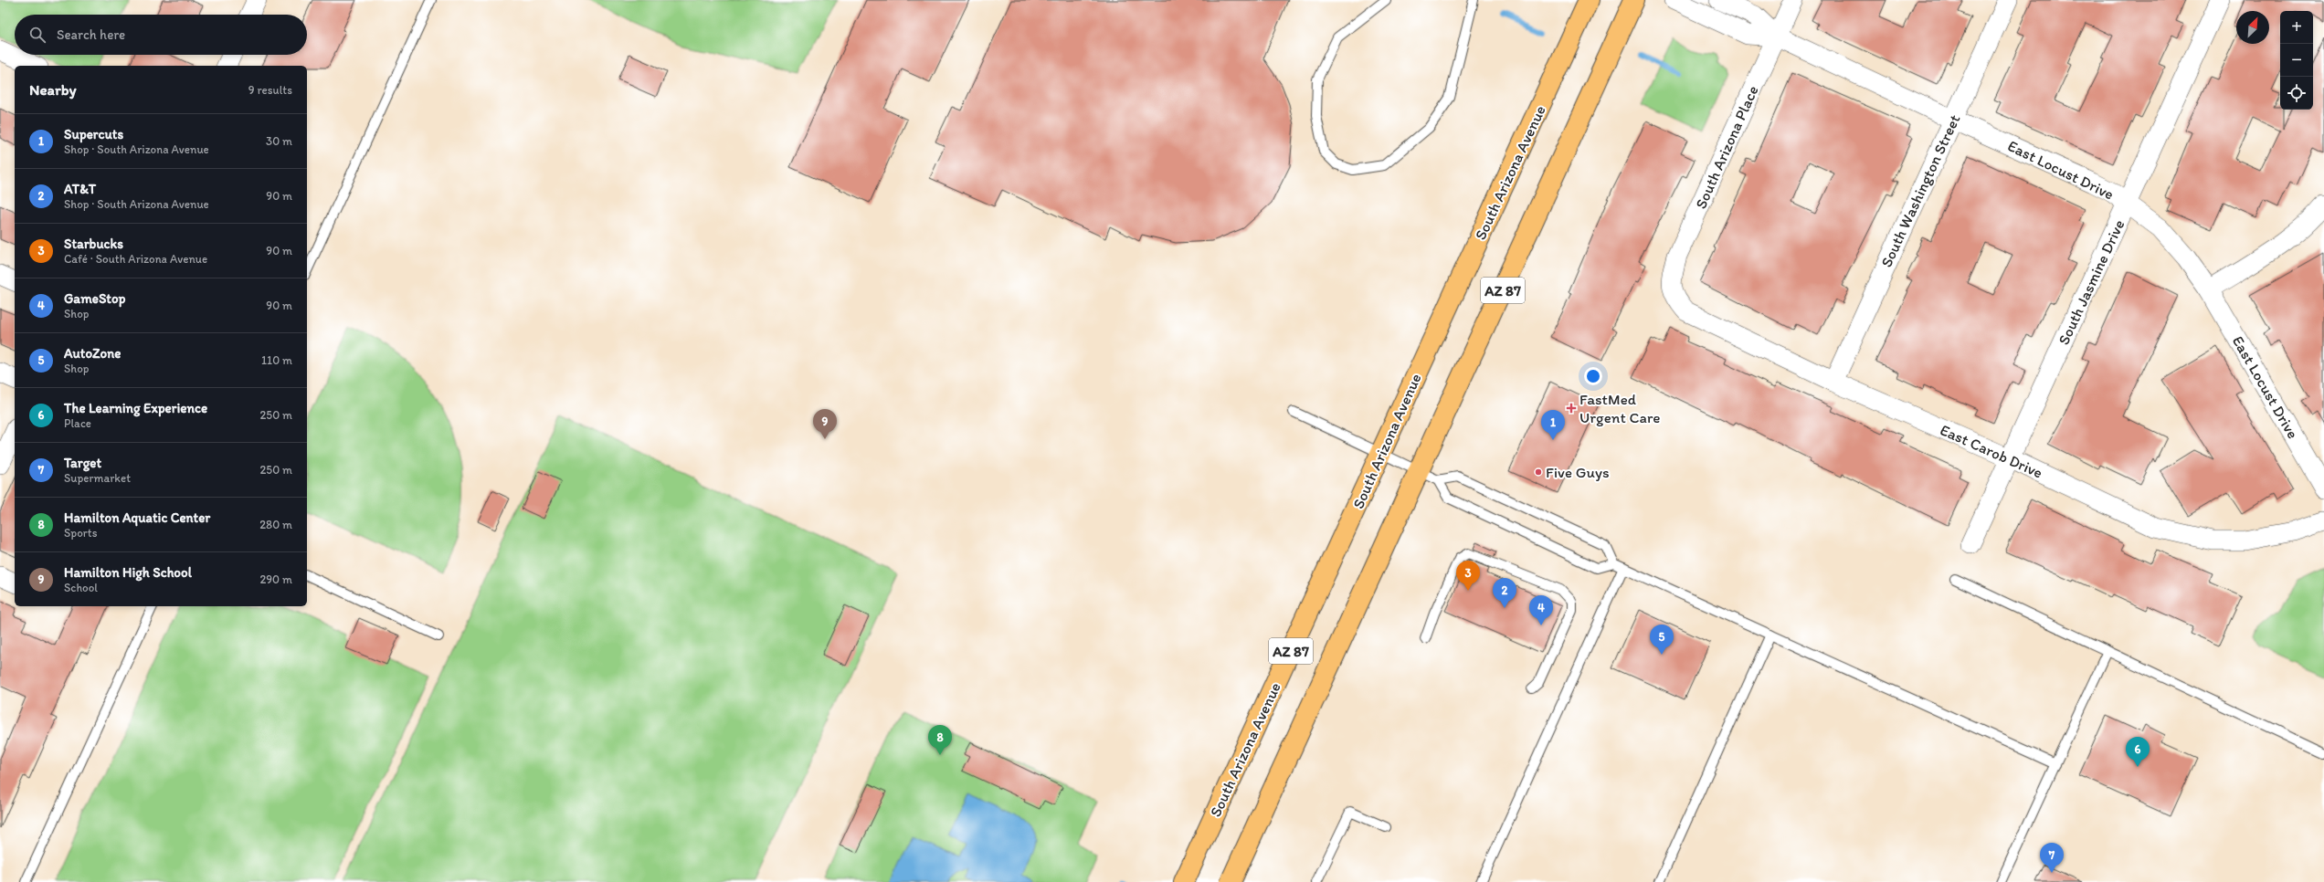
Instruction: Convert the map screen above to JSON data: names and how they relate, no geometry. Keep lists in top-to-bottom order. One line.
{"streets":{"main road":["South Arizona Avenue","AZ 87"],"street":["South Arizona Place","East Locust Drive","South Washington Street","South Jasmine Drive","East Carob Drive"]},"crossings":[["South Arizona Place","East Locust Drive"],["South Arizona Place","East Carob Drive"],["East Locust Drive","South Washington Street"],["East Locust Drive","South Jasmine Drive"],["South Washington Street","East Carob Drive"],["South Jasmine Drive","East Carob Drive"]],"places":{"health":["FastMed Urgent Care"],"other":["Five Guys"]},"north":"top right","page":{"map_buttons":["+","−"],"search":"Search here","heading":["Nearby","9 results"],"list":[{"mark":"1","name":"Supercuts","note":"Shop · South Arizona Avenue","value":"30 m"},{"mark":"2","name":"AT&T","note":"Shop · South Arizona Avenue","value":"90 m"},{"mark":"3","name":"Starbucks","note":"Café · South Arizona Avenue","value":"90 m"},{"mark":"4","name":"GameStop","note":"Shop","value":"90 m"},{"mark":"5","name":"AutoZone","note":"Shop","value":"110 m"},{"mark":"6","name":"The Learning Experience","note":"Place","value":"250 m"},{"mark":"7","name":"Target","note":"Supermarket","value":"250 m"},{"mark":"8","name":"Hamilton Aquatic Center","note":"Sports","value":"280 m"},{"mark":"9","name":"Hamilton High School","note":"School","value":"290 m"}],"pins":["9","1","3","2","4","5","8","6","7"]}}
